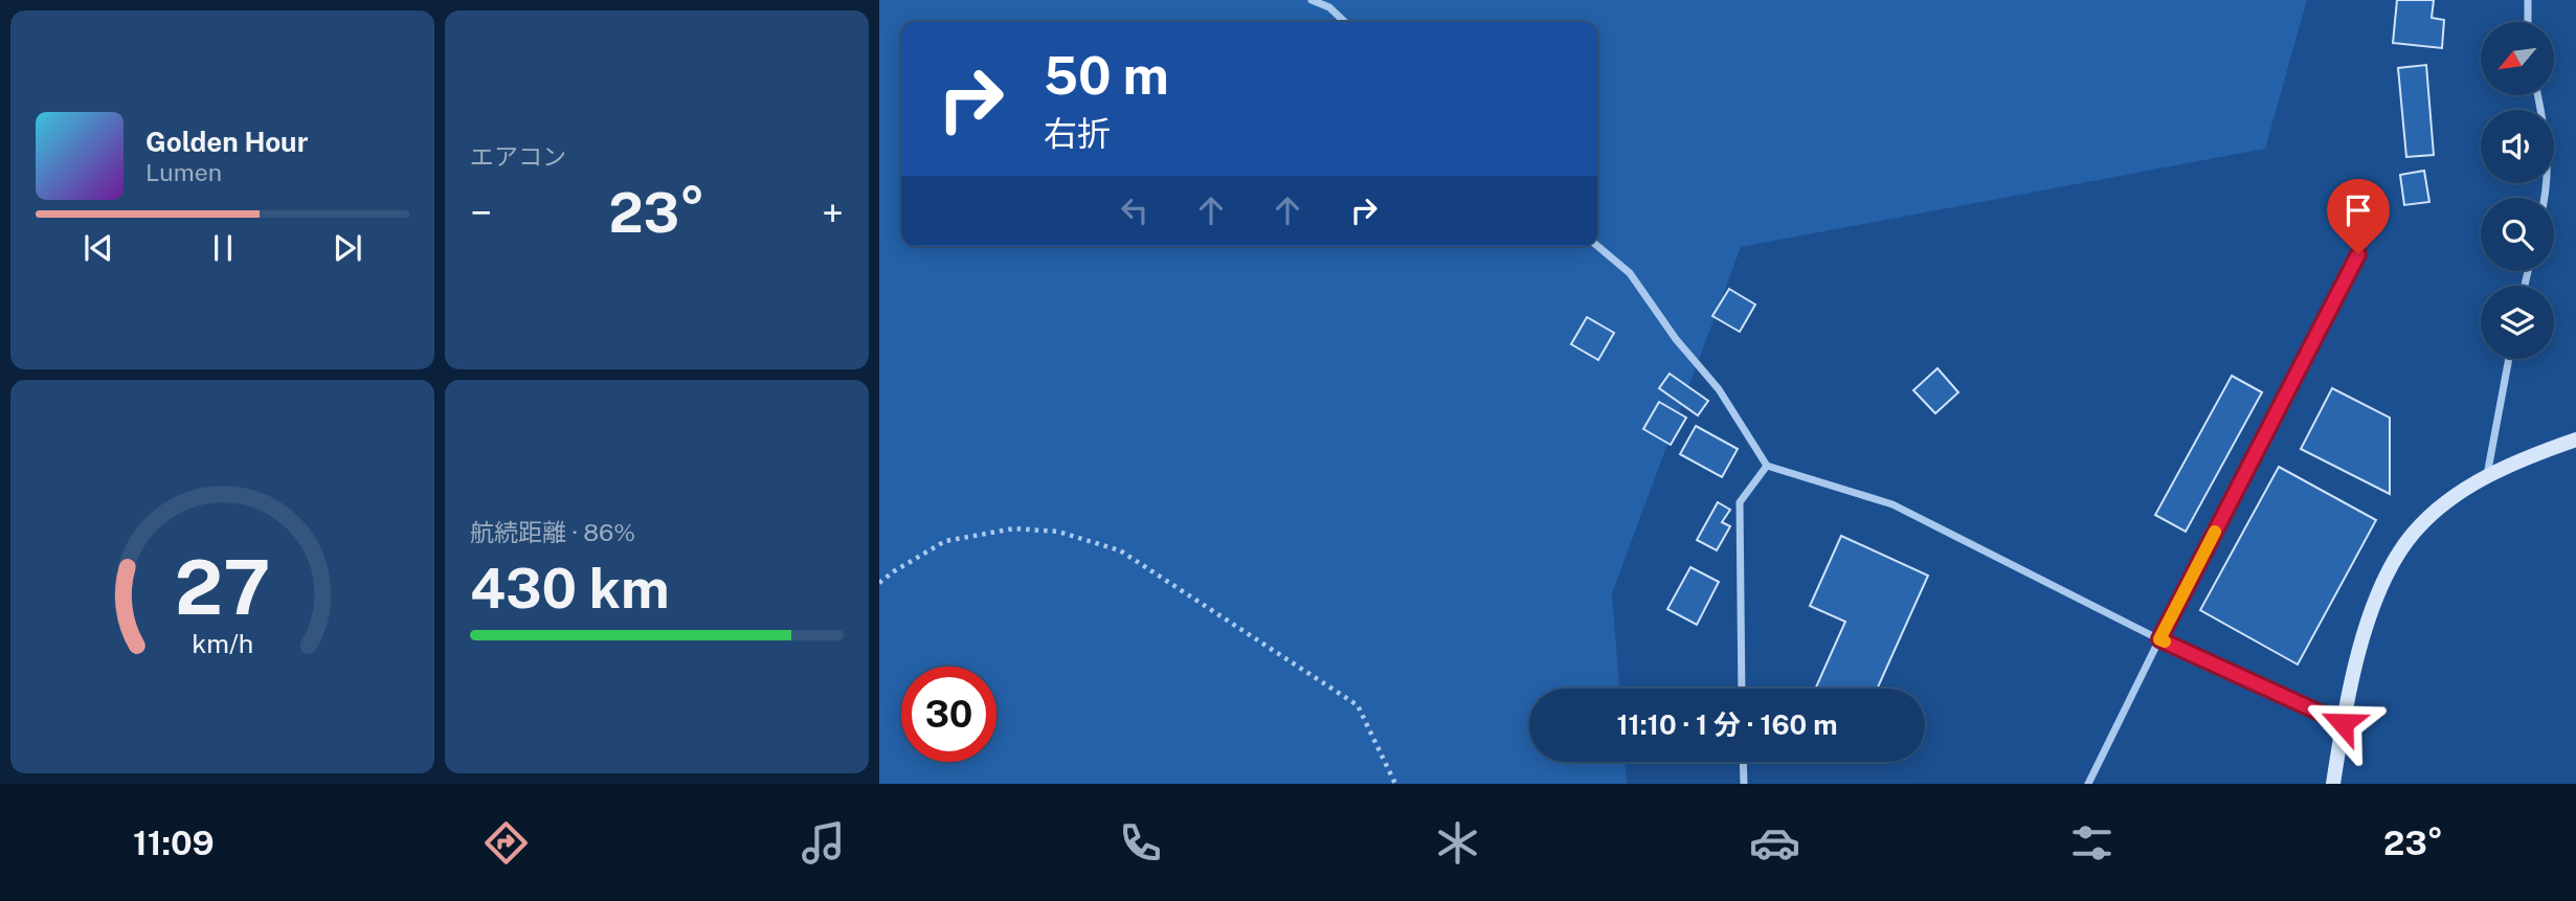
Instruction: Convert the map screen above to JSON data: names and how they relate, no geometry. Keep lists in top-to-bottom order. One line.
{"north":"bottom left","page":{"tile":["エアコン",["航続距離 · 86%","430 km"]],"turn":["50 m","右折"],"song":["Golden Hour","Lumen"],"heat":["−","23°","+"],"limit":"30","trip":"11:10 · 1 分 · 160 m","tabs":["11:09","23°"],"gauge":["27","km/h"]}}
